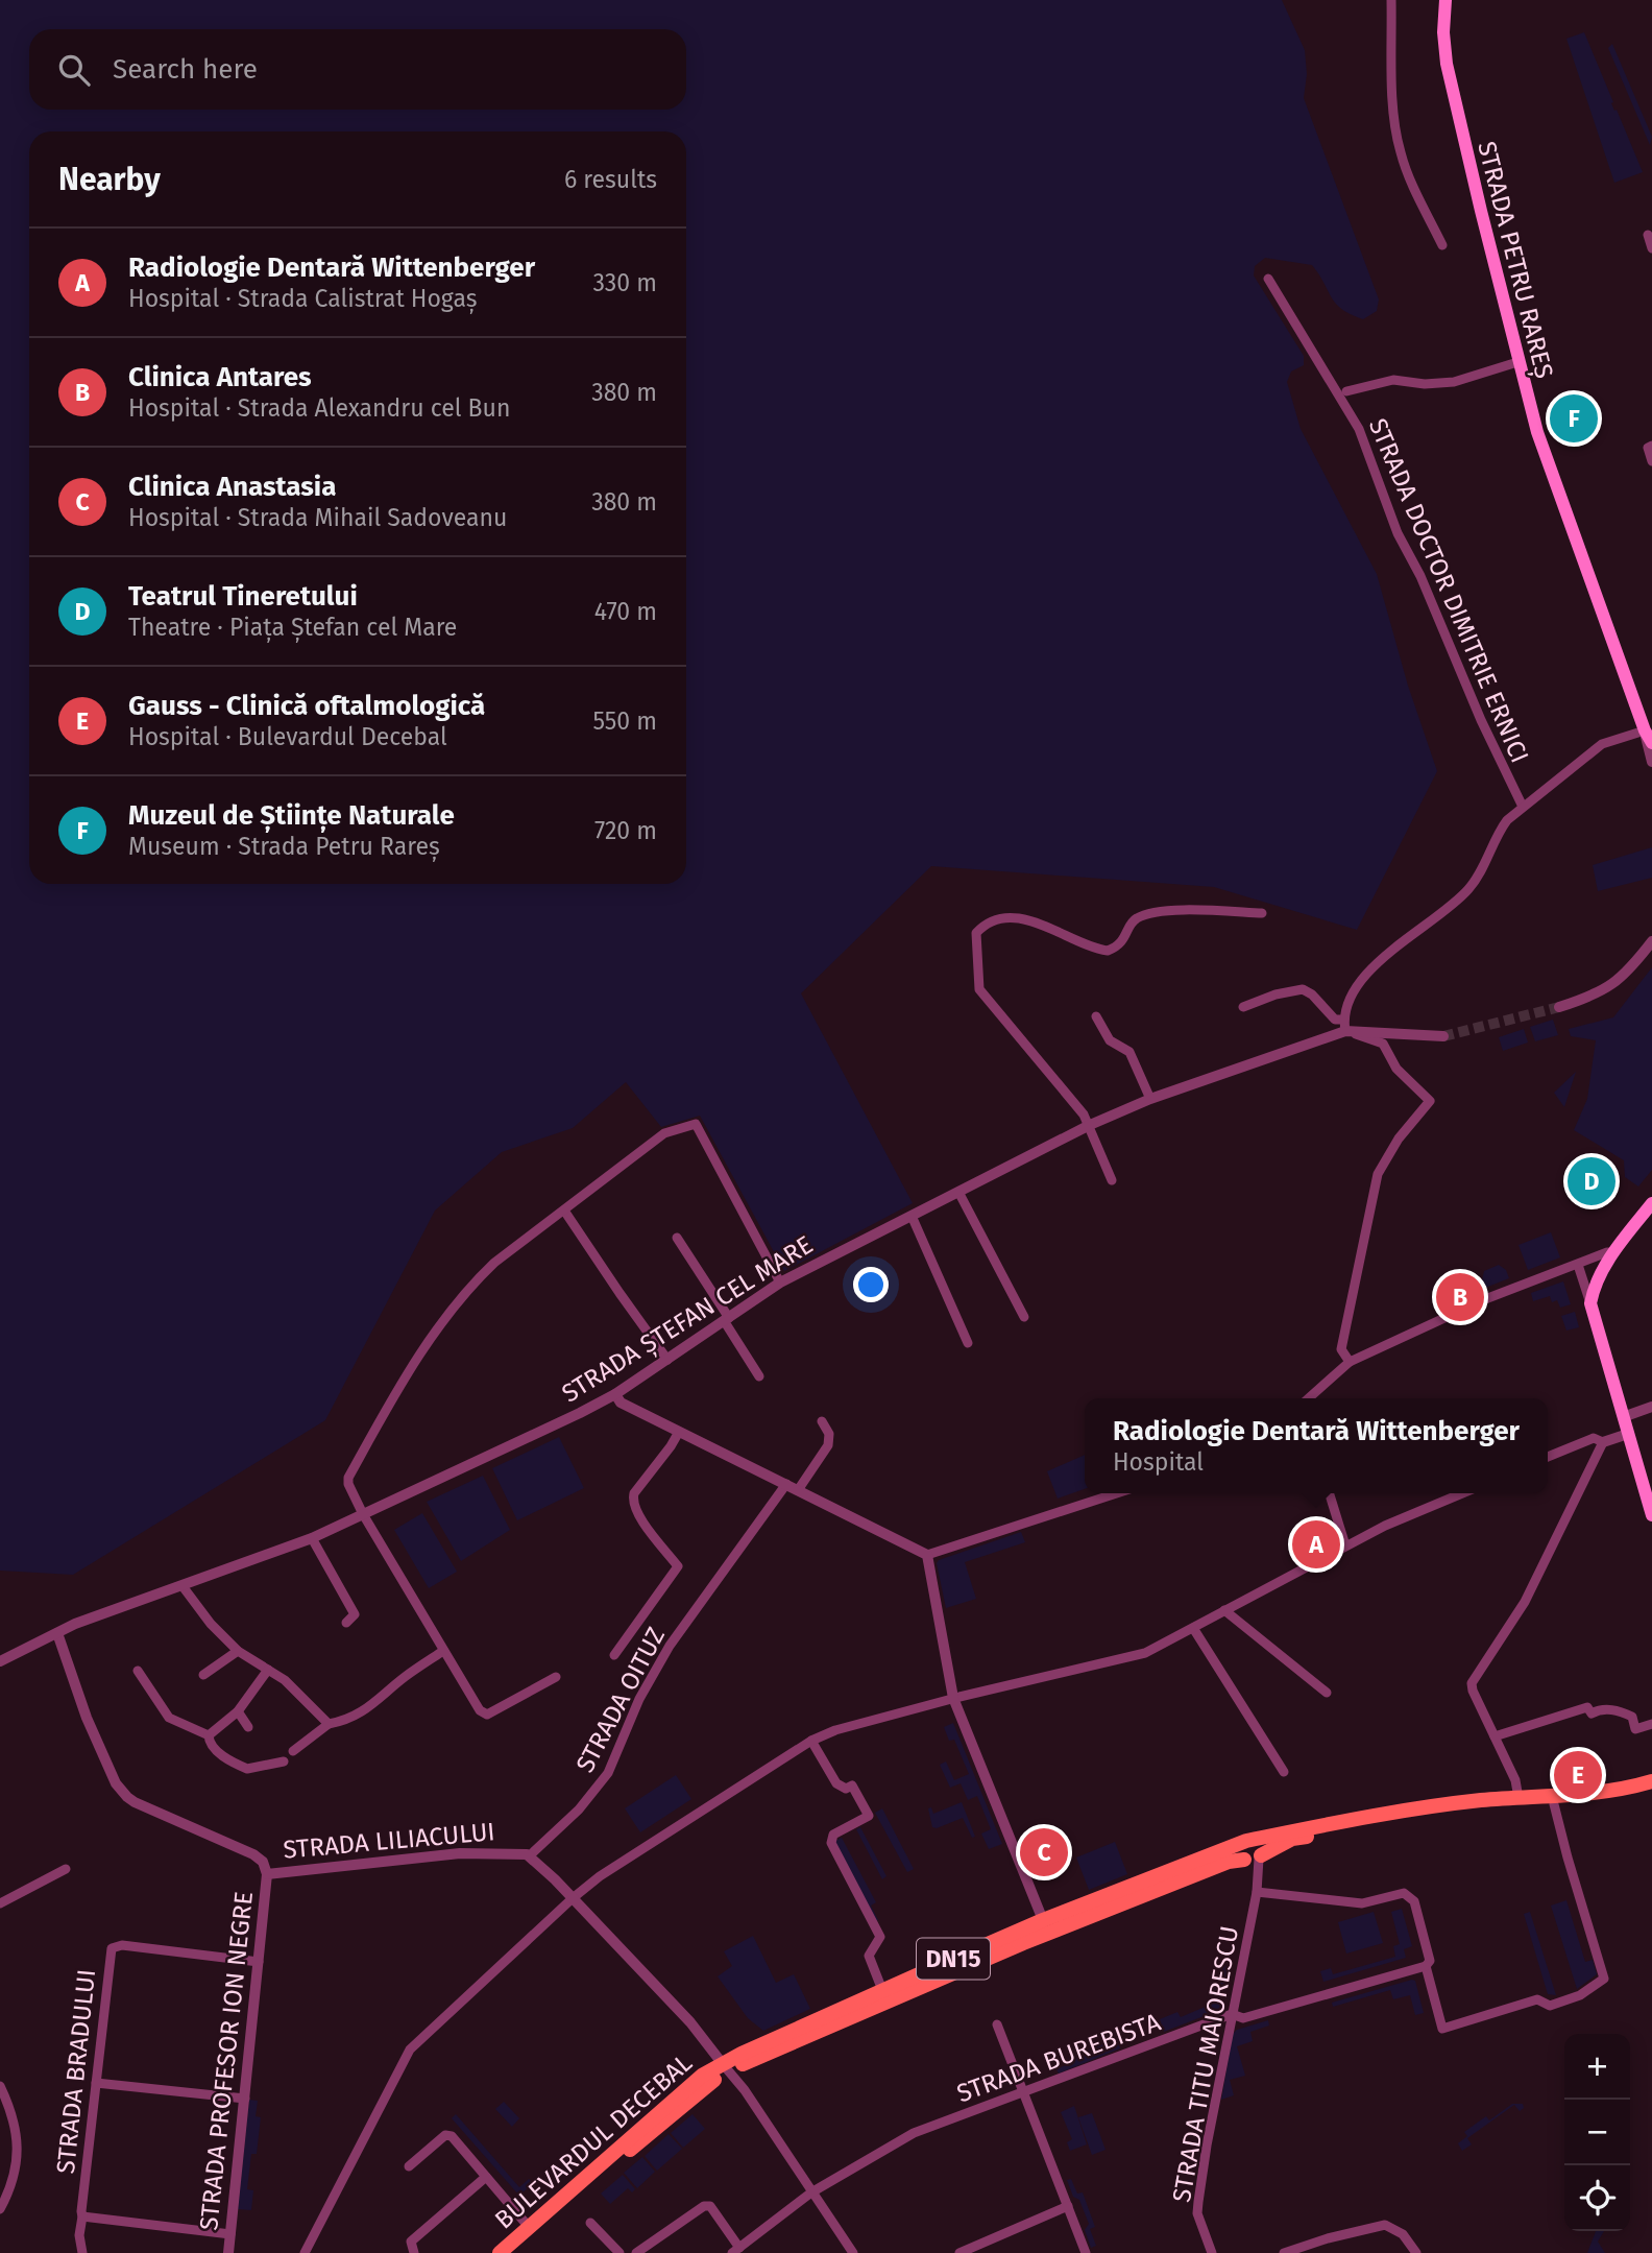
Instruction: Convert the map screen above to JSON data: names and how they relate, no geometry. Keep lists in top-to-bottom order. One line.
{"streets":{"main road":["STRADA PETRU RAREȘ","DN15","BULEVARDUL DECEBAL"],"street":["STRADA DOCTOR DIMITRIE ERNICI","STRADA ȘTEFAN CEL MARE","STRADA OITUZ","STRADA LILIACULUI","STRADA BUREBISTA","STRADA PROFESOR ION NEGRE","STRADA TITU MAIORESCU","STRADA BRADULUI"]},"crossings":[["STRADA PETRU RAREȘ","STRADA DOCTOR DIMITRIE ERNICI"],["STRADA DOCTOR DIMITRIE ERNICI","STRADA ȘTEFAN CEL MARE"],["STRADA ȘTEFAN CEL MARE","STRADA LILIACULUI"],["STRADA OITUZ","STRADA LILIACULUI"],["STRADA LILIACULUI","STRADA PROFESOR ION NEGRE"],["STRADA LILIACULUI","BULEVARDUL DECEBAL"],["STRADA BUREBISTA","STRADA TITU MAIORESCU"],["STRADA PROFESOR ION NEGRE","STRADA BRADULUI"],["STRADA TITU MAIORESCU","BULEVARDUL DECEBAL"]],"page":{"search":"Search here","heading":["Nearby","6 results"],"list":[{"mark":"A","name":"Radiologie Dentară Wittenberger","note":"Hospital · Strada Calistrat Hogaș","value":"330 m"},{"mark":"B","name":"Clinica Antares","note":"Hospital · Strada Alexandru cel Bun","value":"380 m"},{"mark":"C","name":"Clinica Anastasia","note":"Hospital · Strada Mihail Sadoveanu","value":"380 m"},{"mark":"D","name":"Teatrul Tineretului","note":"Theatre · Piața Ștefan cel Mare","value":"470 m"},{"mark":"E","name":"Gauss - Clinică oftalmologică","note":"Hospital · Bulevardul Decebal","value":"550 m"},{"mark":"F","name":"Muzeul de Științe Naturale","note":"Museum · Strada Petru Rareș","value":"720 m"}],"pins":["F","D","B","A","E","C"],"popup":["Radiologie Dentară Wittenberger","Hospital"],"map_buttons":["+","−"]}}
